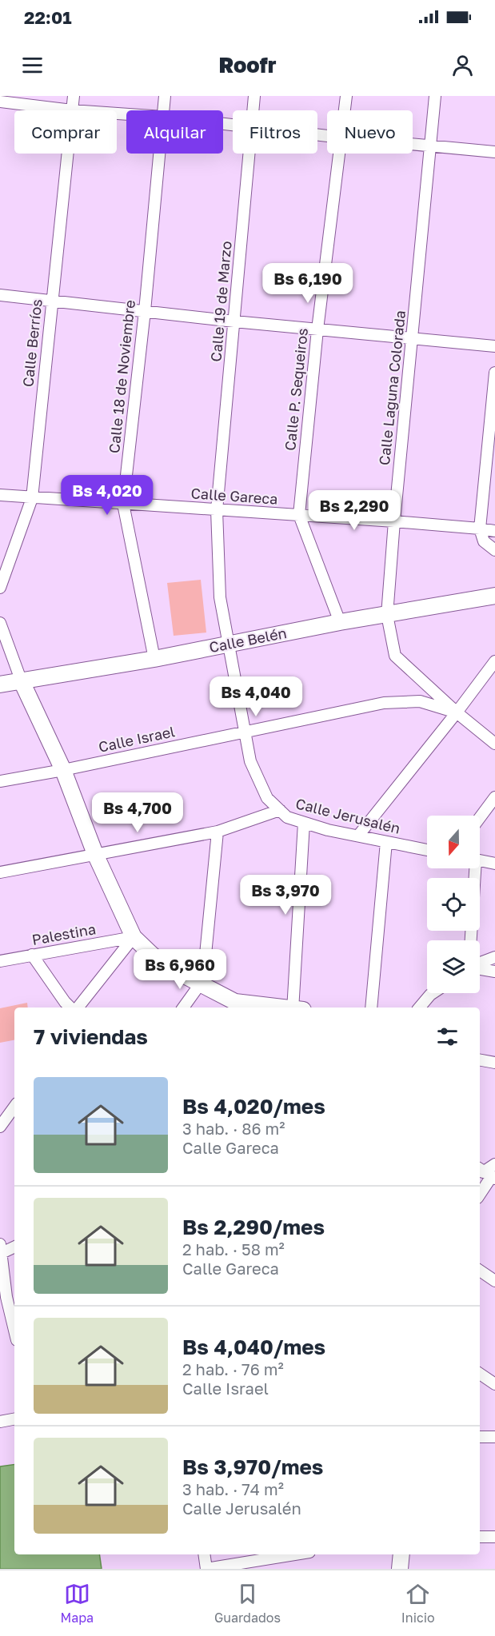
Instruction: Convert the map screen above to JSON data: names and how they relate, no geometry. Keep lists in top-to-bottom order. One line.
{"streets":{"main road":["Calle Belén"],"street":["Calle 19 de Marzo","Calle Berríos","Calle 18 de Noviembre","Calle Laguna Colorada","Calle P. Sequeiros","Calle Gareca","Calle Israel","Calle Jerusalén","Palestina"]},"crossings":[["Calle 19 de Marzo","Calle Gareca"],["Calle 19 de Marzo","Calle Jerusalén"],["Calle Berríos","Calle Gareca"],["Calle 18 de Noviembre","Calle Gareca"],["Calle 18 de Noviembre","Calle Belén"],["Calle Laguna Colorada","Calle Gareca"],["Calle Laguna Colorada","Calle Belén"],["Calle Laguna Colorada","Calle Israel"],["Calle P. Sequeiros","Calle Gareca"],["Calle Gareca","Calle Jerusalén"],["Calle Belén","Calle Jerusalén"],["Calle Israel","Calle Jerusalén"]],"north":"bottom","page":{"status":"22:01","header":"Roofr","chip":["Comprar","Alquilar","Filtros","Nuevo"],"price":["Bs 6,190","Bs 4,020","Bs 2,290","Bs 4,040","Bs 4,700","Bs 3,970","Bs 6,960"],"heading":"7 viviendas","list":[{"name":"Bs 4,020/mes","note":"3 hab. · 86 m² · Calle Gareca"},{"name":"Bs 2,290/mes","note":"2 hab. · 58 m² · Calle Gareca"},{"name":"Bs 4,040/mes","note":"2 hab. · 76 m² · Calle Israel"},{"name":"Bs 3,970/mes","note":"3 hab. · 74 m² · Calle Jerusalén"}],"tabs":["Mapa","Guardados","Inicio"]}}
